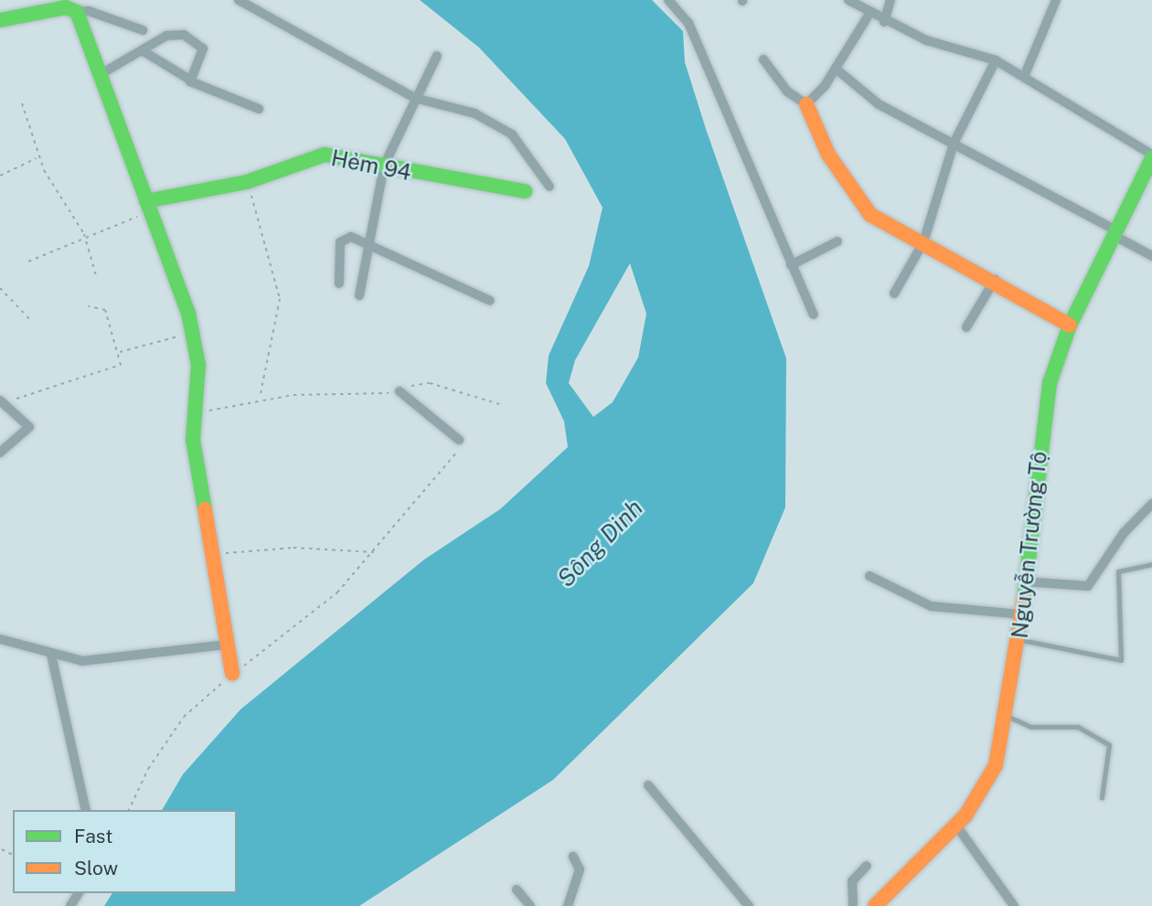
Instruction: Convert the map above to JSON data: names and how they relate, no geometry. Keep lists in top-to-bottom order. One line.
{"streets":{"street":["Hẻm 94","Nguyễn Trường Tộ"]},"water":["Sông Dinh"],"legend":["Fast","Slow"]}
